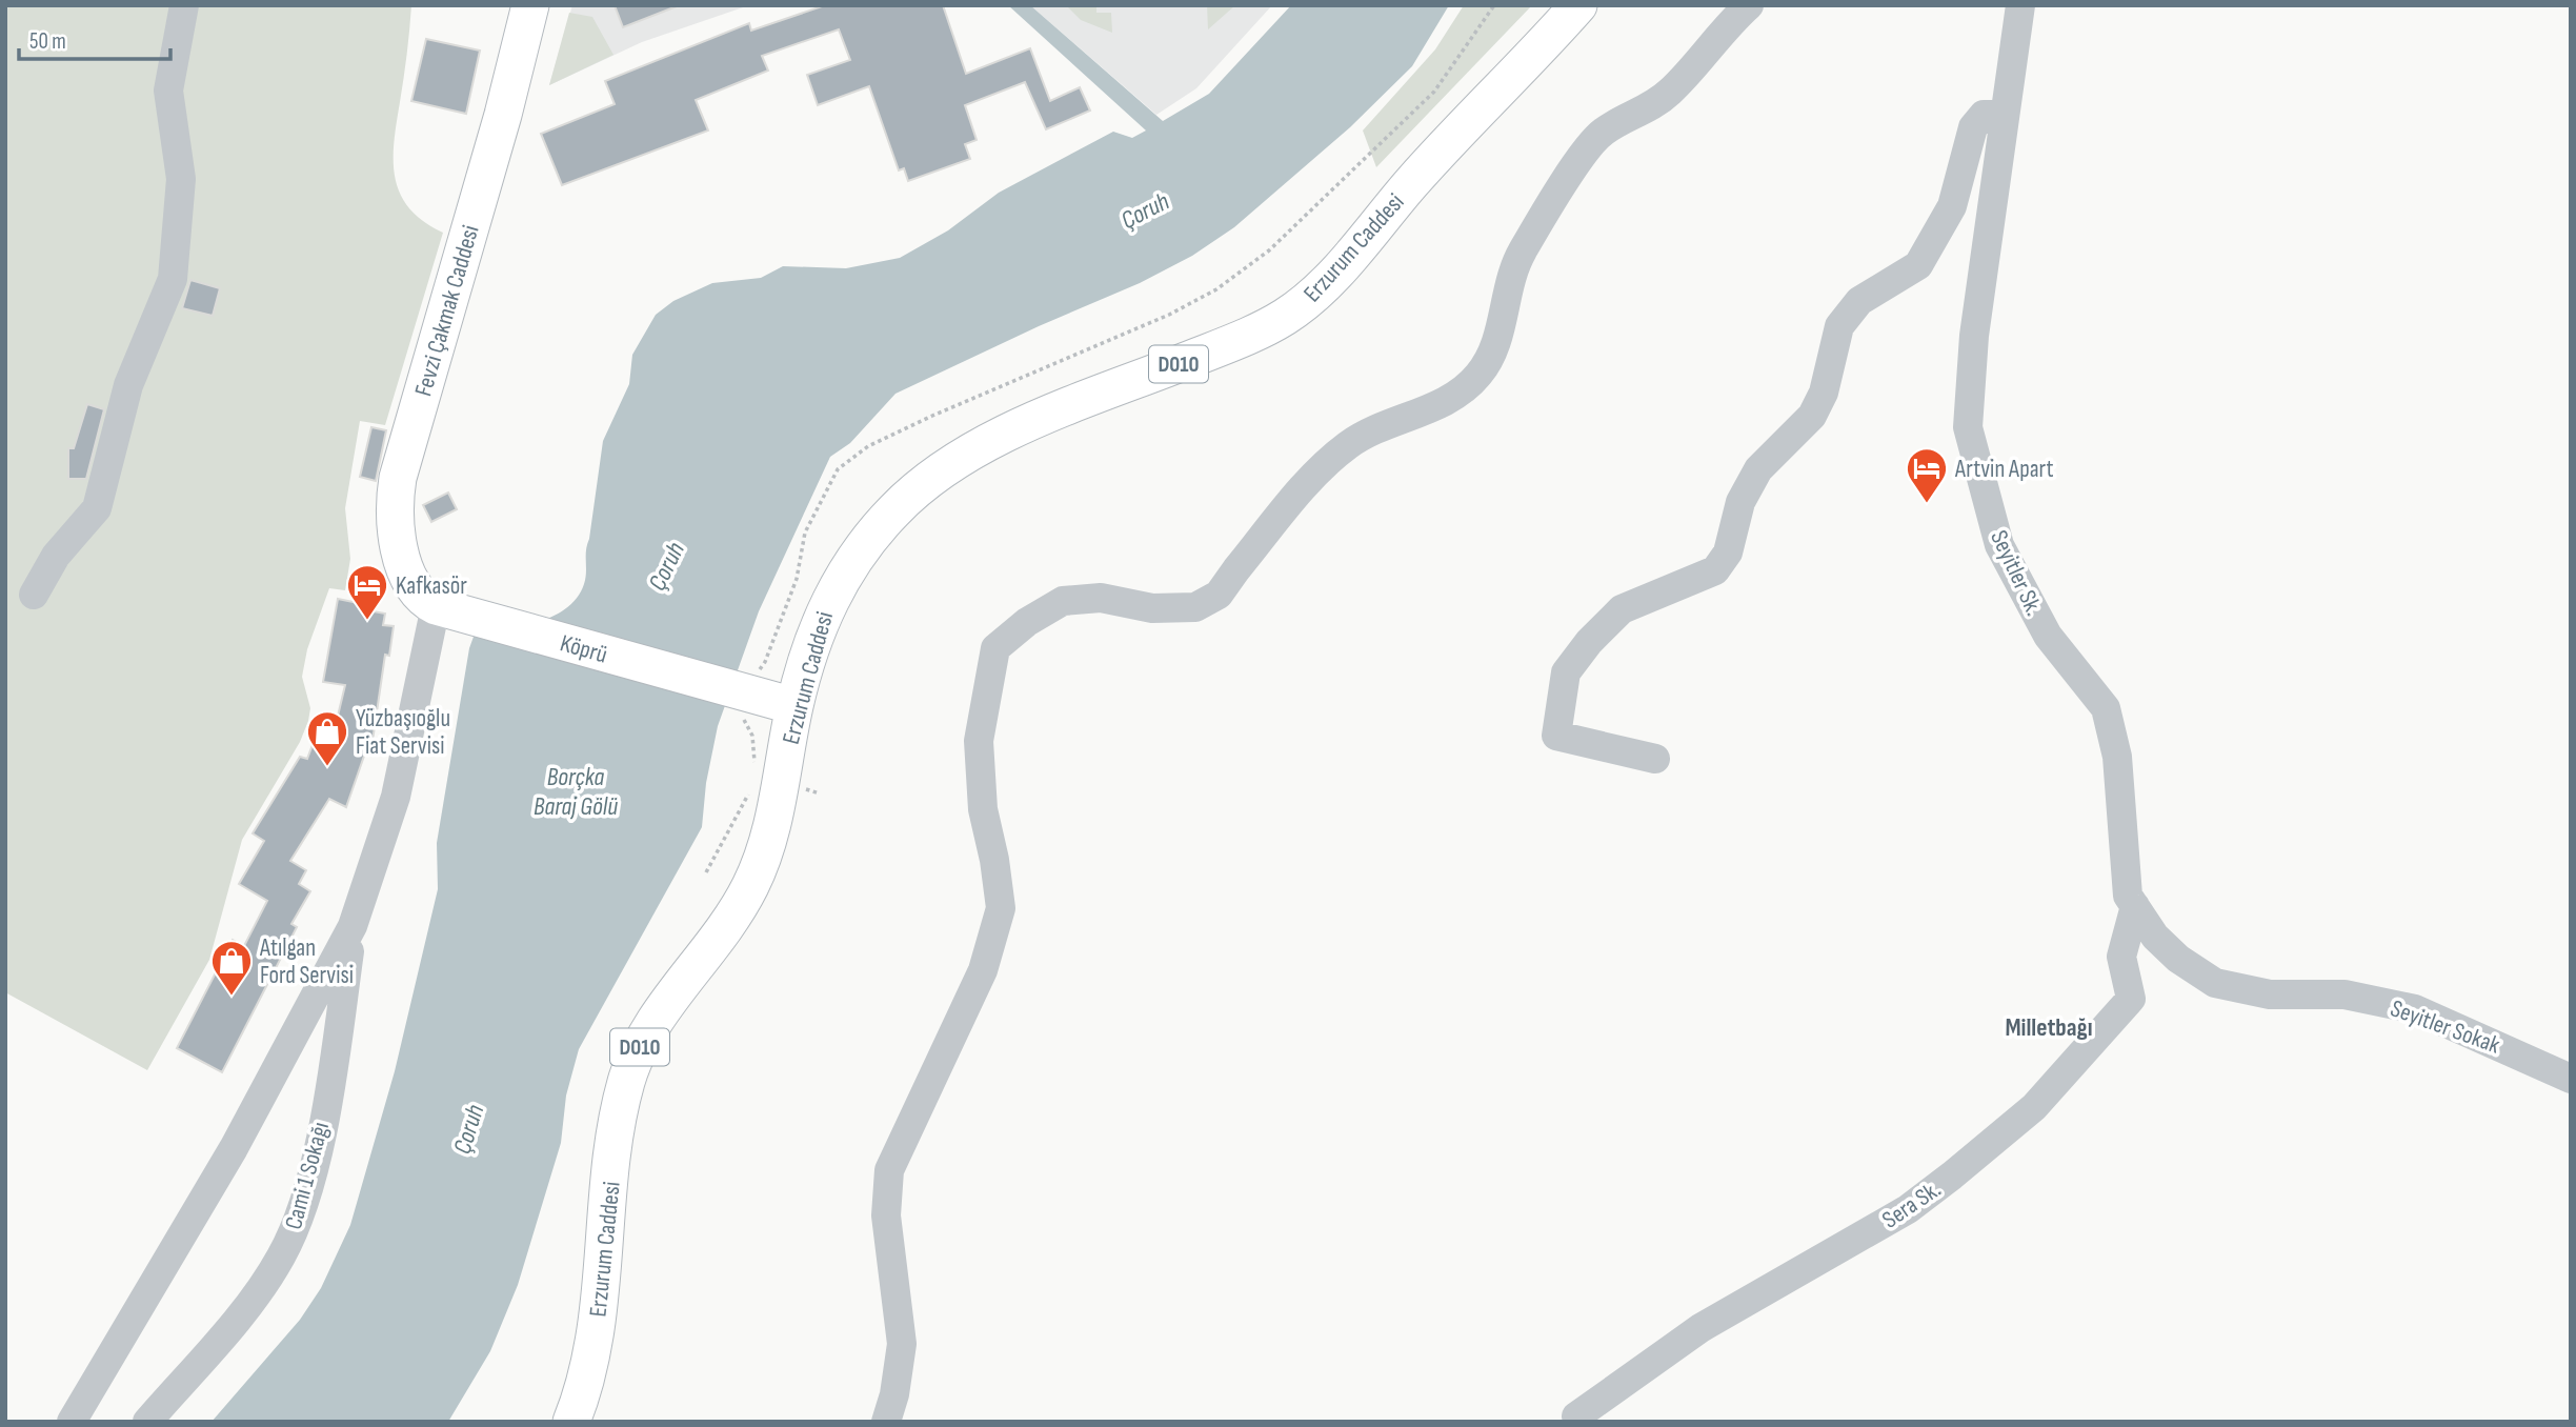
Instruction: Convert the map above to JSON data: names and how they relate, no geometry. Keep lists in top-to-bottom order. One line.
{"streets":{"main road":["Erzurum Caddesi","Fevzi Çakmak Caddesi","D010","Köprü"],"street":["Seyitler Sk.","Seyitler Sokak","Cami 1 Sokağı","Sera Sk."]},"crossings":[["Erzurum Caddesi","Köprü"],["Fevzi Çakmak Caddesi","Köprü"],["Seyitler Sk.","Seyitler Sokak"],["Seyitler Sk.","Sera Sk."]],"districts":["Milletbağı"],"water":["Çoruh","Borçka Baraj Gölü"],"places":{"hotel":["Artvin Apart","Kafkasör"],"shop":["Yüzbaşıoğlu Fiat Servisi","Atılgan Ford Servisi"]},"scale_bar":"50 m"}
